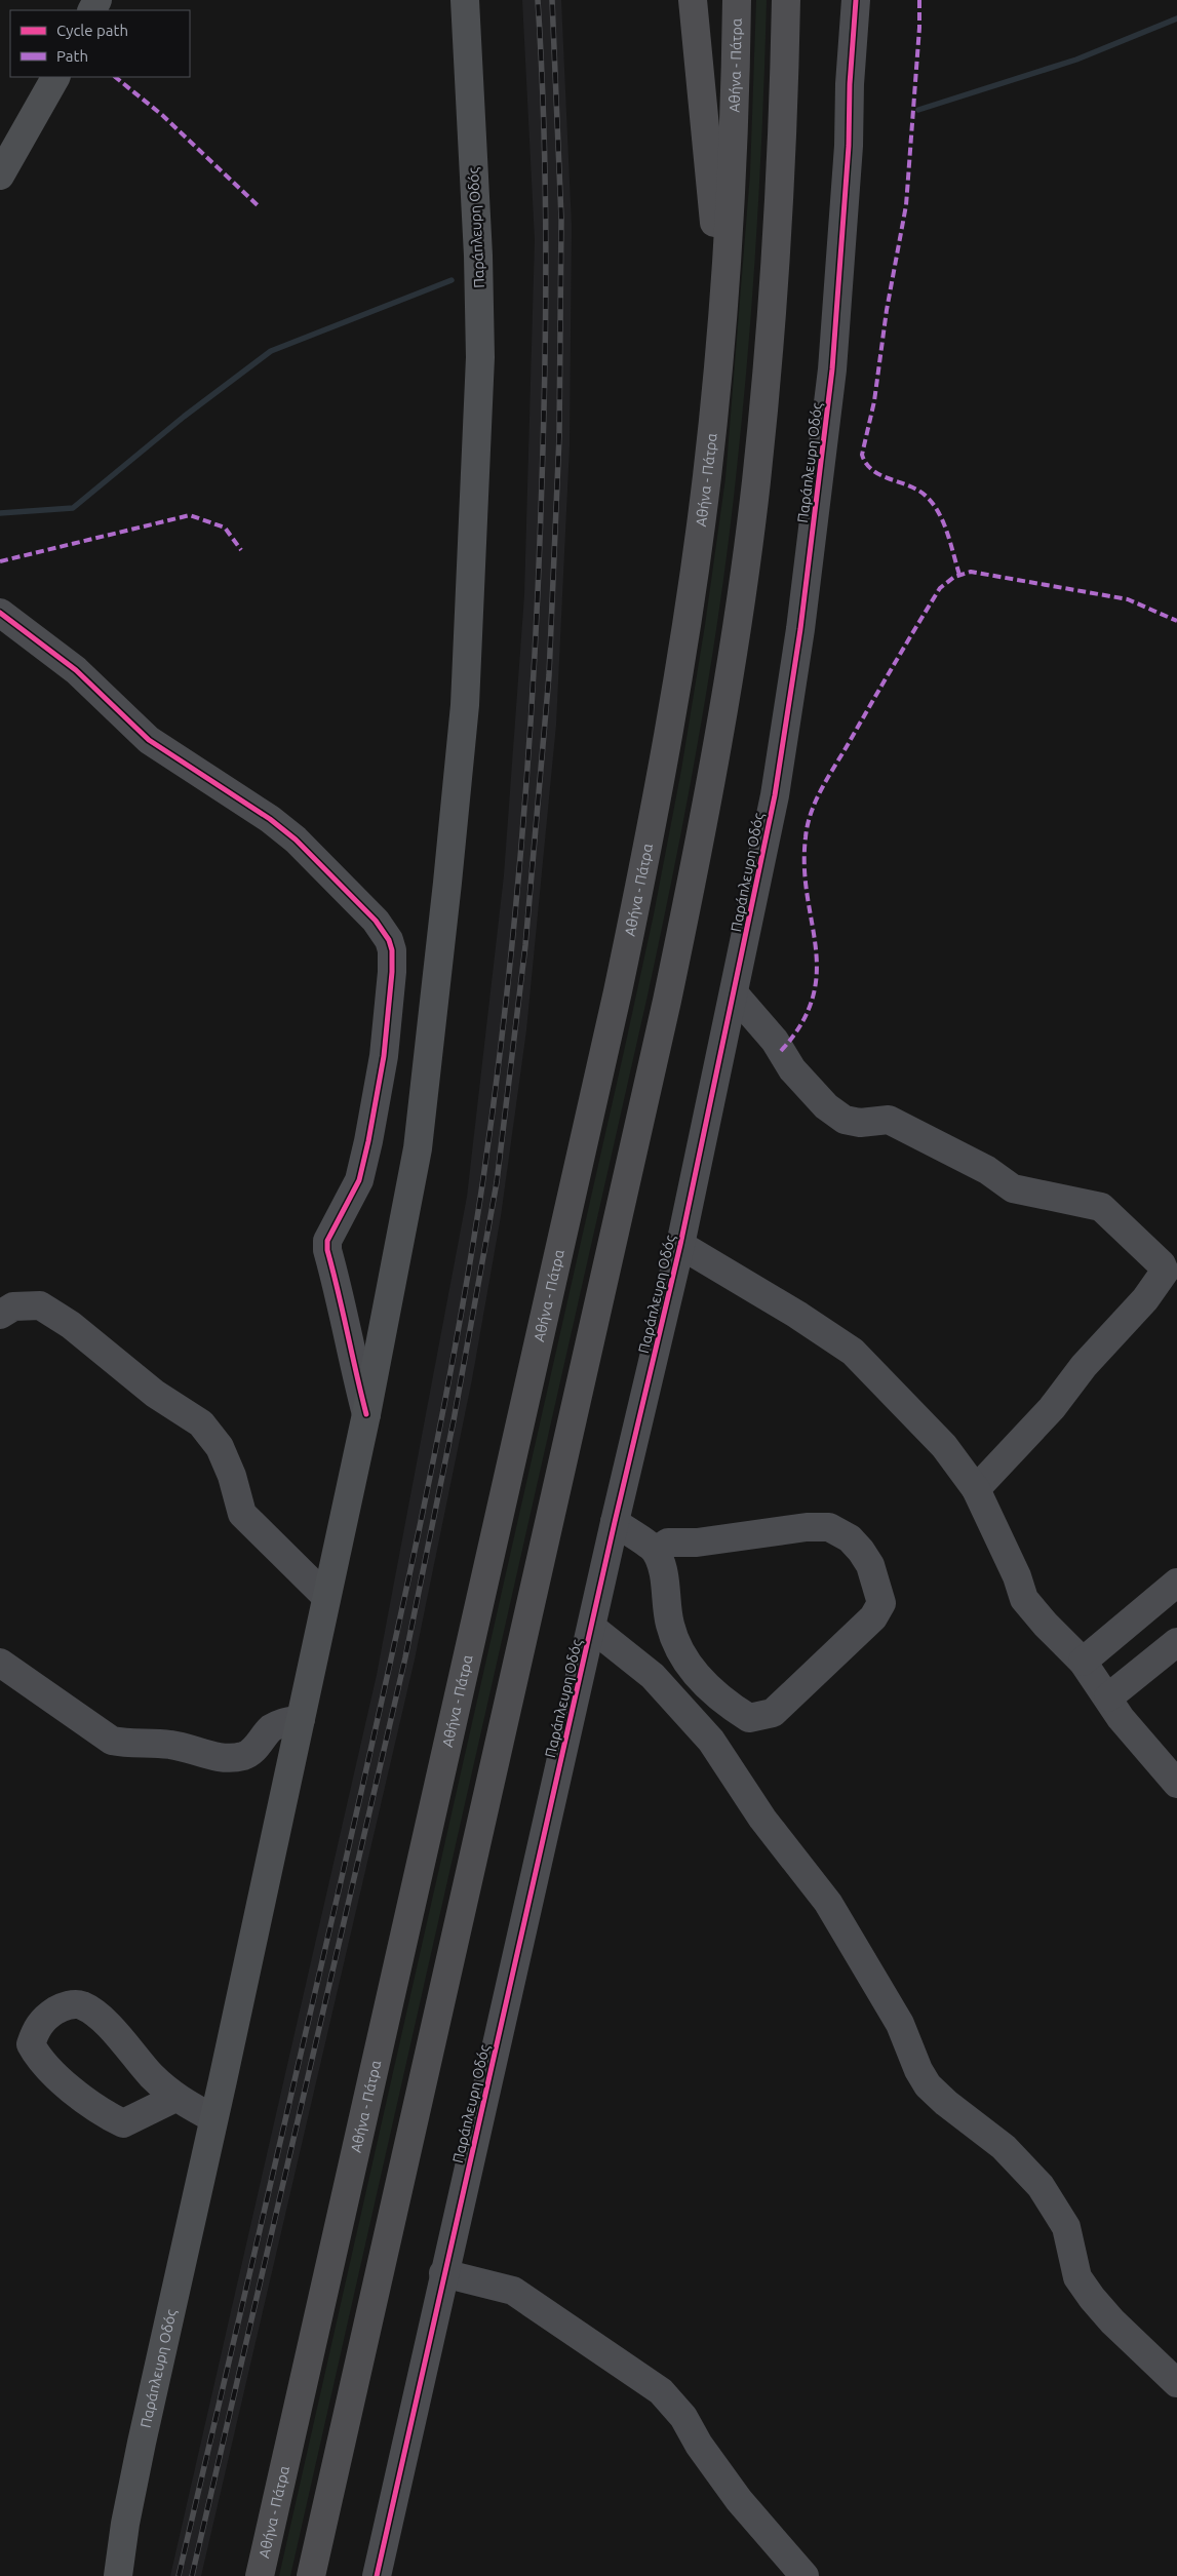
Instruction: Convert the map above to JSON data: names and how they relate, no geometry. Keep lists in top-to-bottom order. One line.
{"streets":{"highway":["Αθήνα - Πάτρα"],"main road":["Παράπλευρη Οδός"]},"legend":["Cycle path","Path"]}
